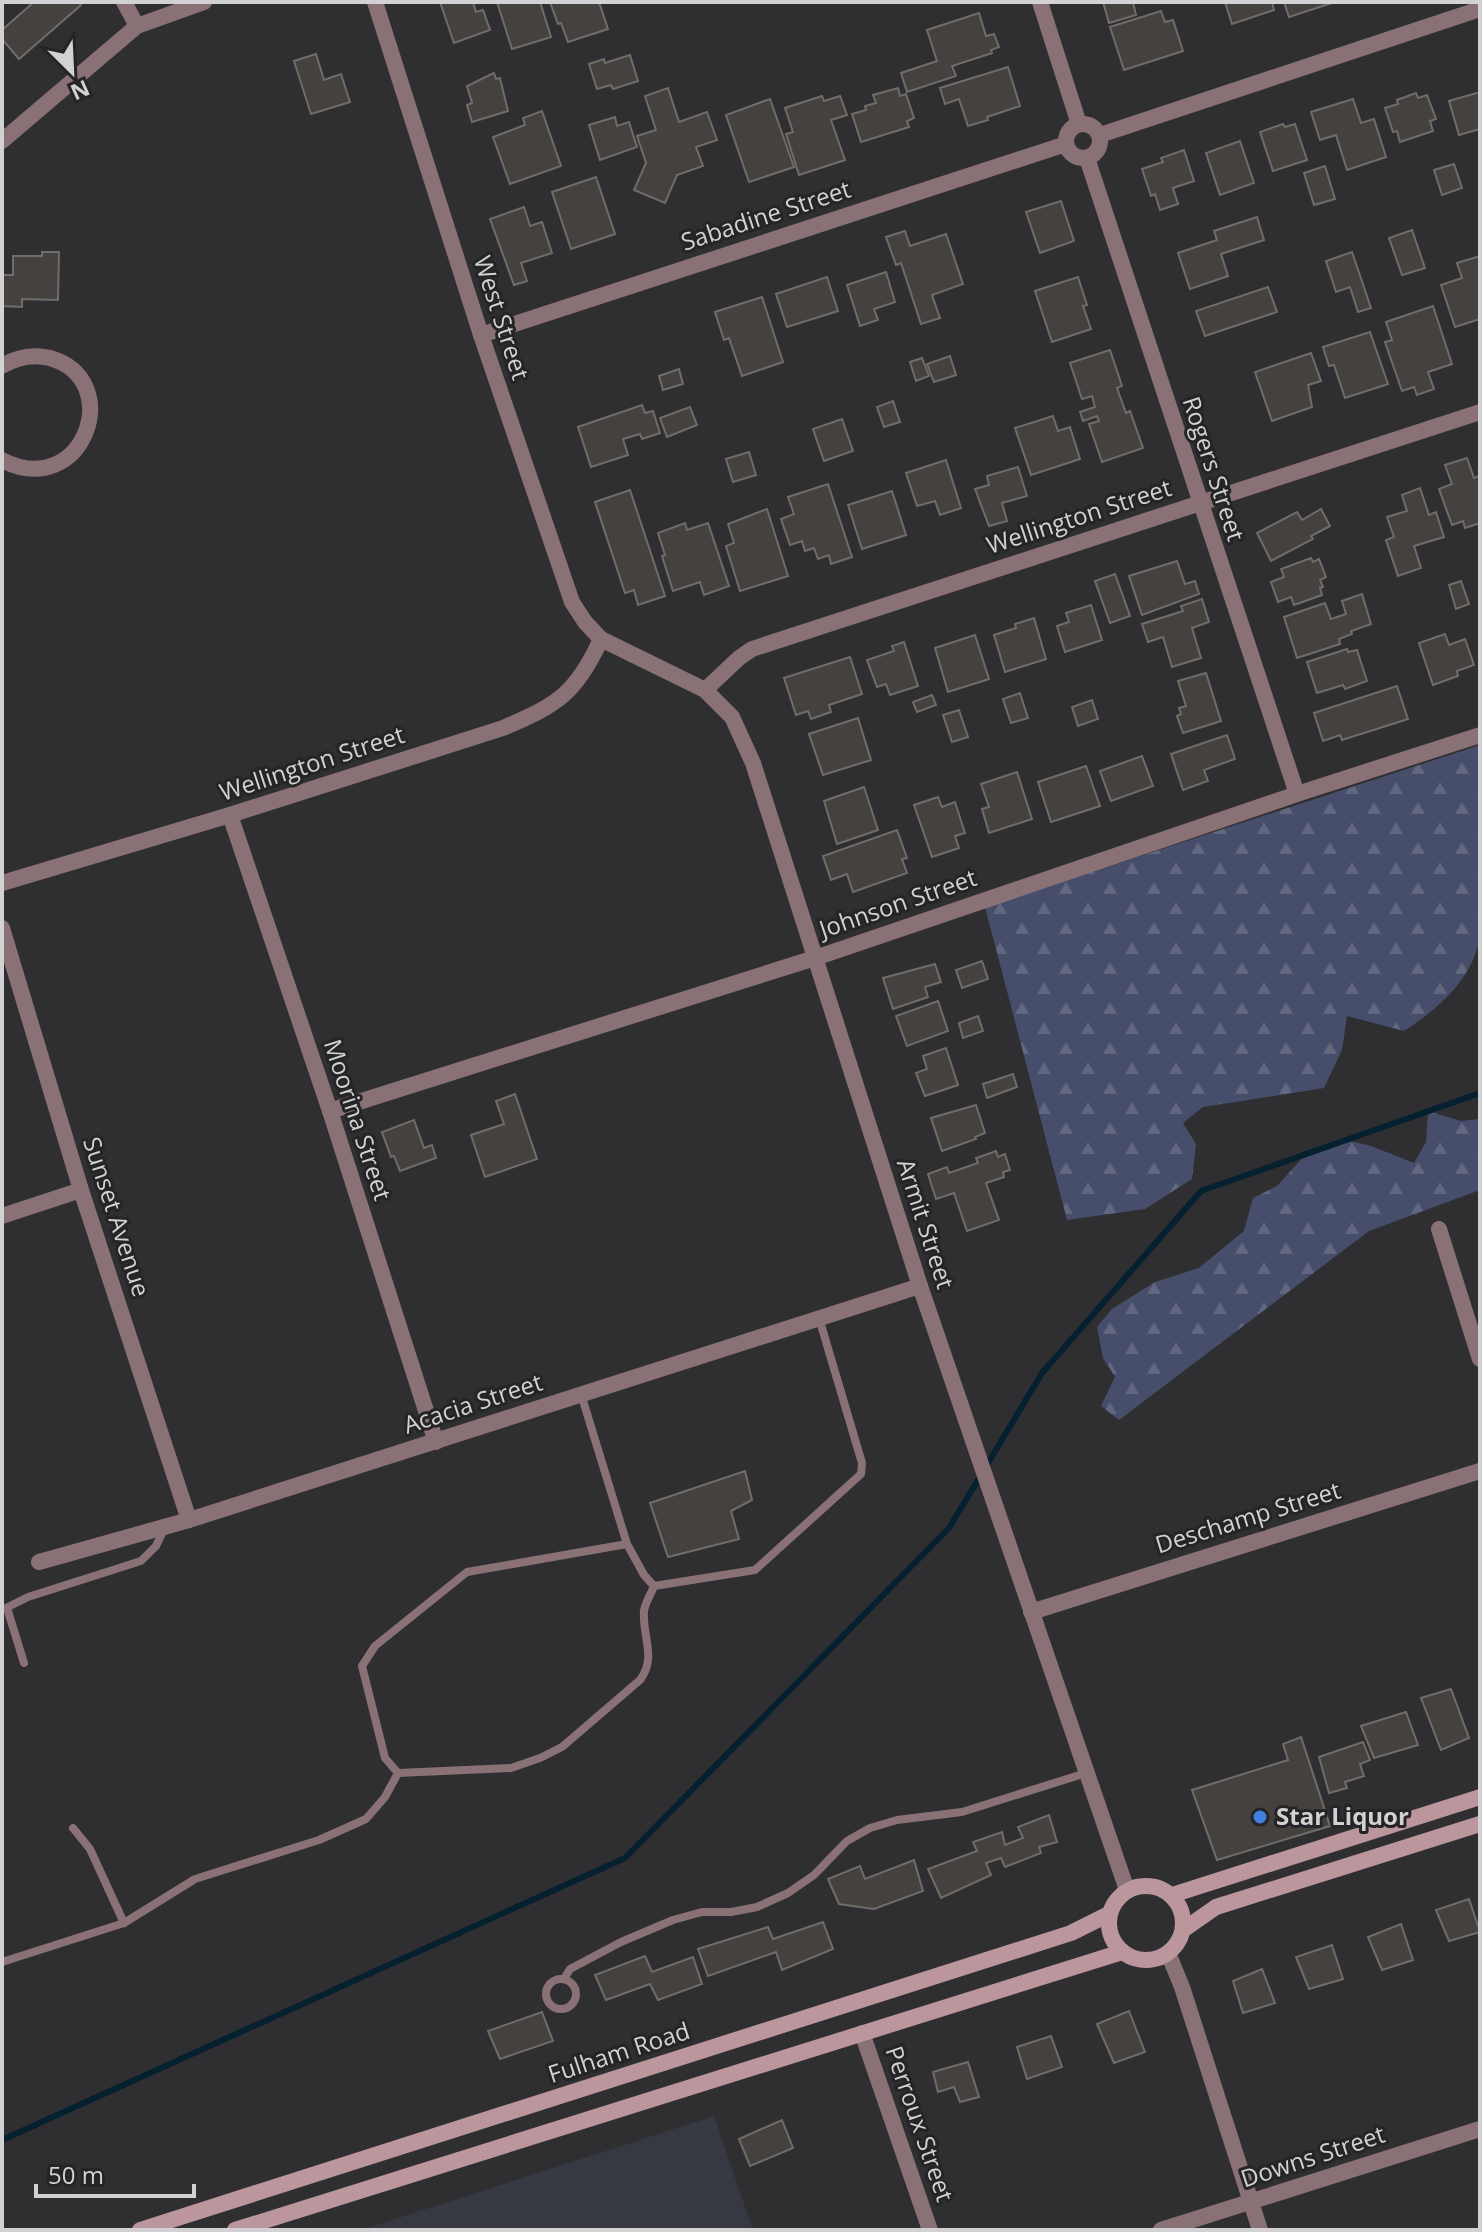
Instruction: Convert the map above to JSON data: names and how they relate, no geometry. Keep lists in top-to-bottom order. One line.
{"streets":{"street":["Sabadine Street","West Street","Rogers Street","Wellington Street","Johnson Street","Moorina Street","Sunset Avenue","Armit Street","Acacia Street","Deschamp Street","Fulham Road","Perroux Street","Downs Street"]},"crossings":[["Sabadine Street","West Street"],["Sabadine Street","Rogers Street"],["West Street","Wellington Street"],["West Street","Armit Street"],["Rogers Street","Wellington Street"],["Rogers Street","Johnson Street"],["Wellington Street","Moorina Street"],["Wellington Street","Armit Street"],["Johnson Street","Moorina Street"],["Johnson Street","Armit Street"],["Moorina Street","Acacia Street"],["Sunset Avenue","Acacia Street"],["Armit Street","Acacia Street"],["Armit Street","Deschamp Street"],["Armit Street","Fulham Road"]],"places":["Star Liquor"],"scale_bar":"50 m","north":"bottom right"}
